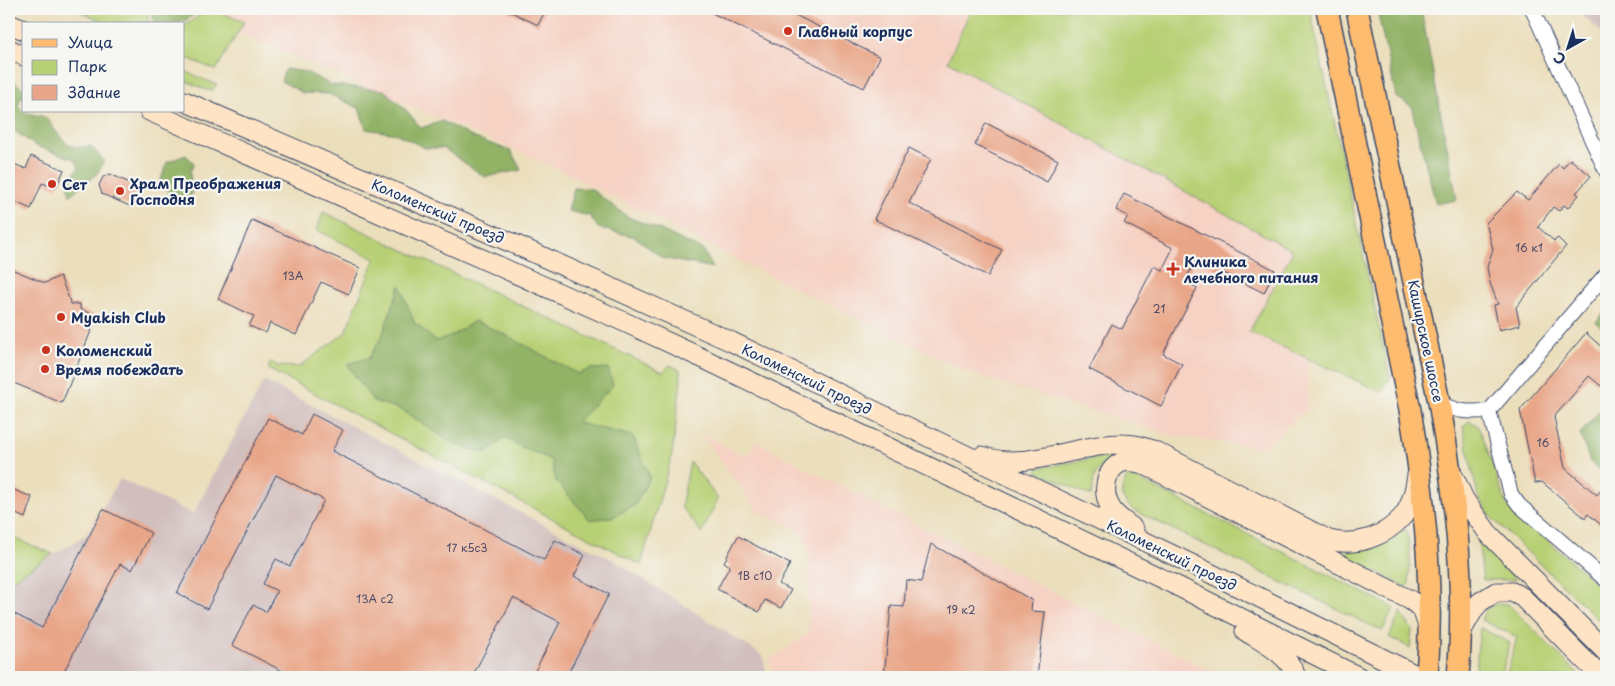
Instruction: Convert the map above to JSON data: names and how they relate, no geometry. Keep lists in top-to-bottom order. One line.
{"streets":{"main road":["Коломенский проезд","Каширское шоссе"]},"places":{"other":["Главный корпус","Сет","Храм Преображения Господня","Myakish Club","Коломенский","Время побеждать"],"health":["Клиника лечебного питания"]},"house_numbers":["16 к1","13А","21","16","17 к5с3","1В с10","13А с2","19 к2"],"legend":["Улица","Парк","Здание"],"north":"bottom left"}
